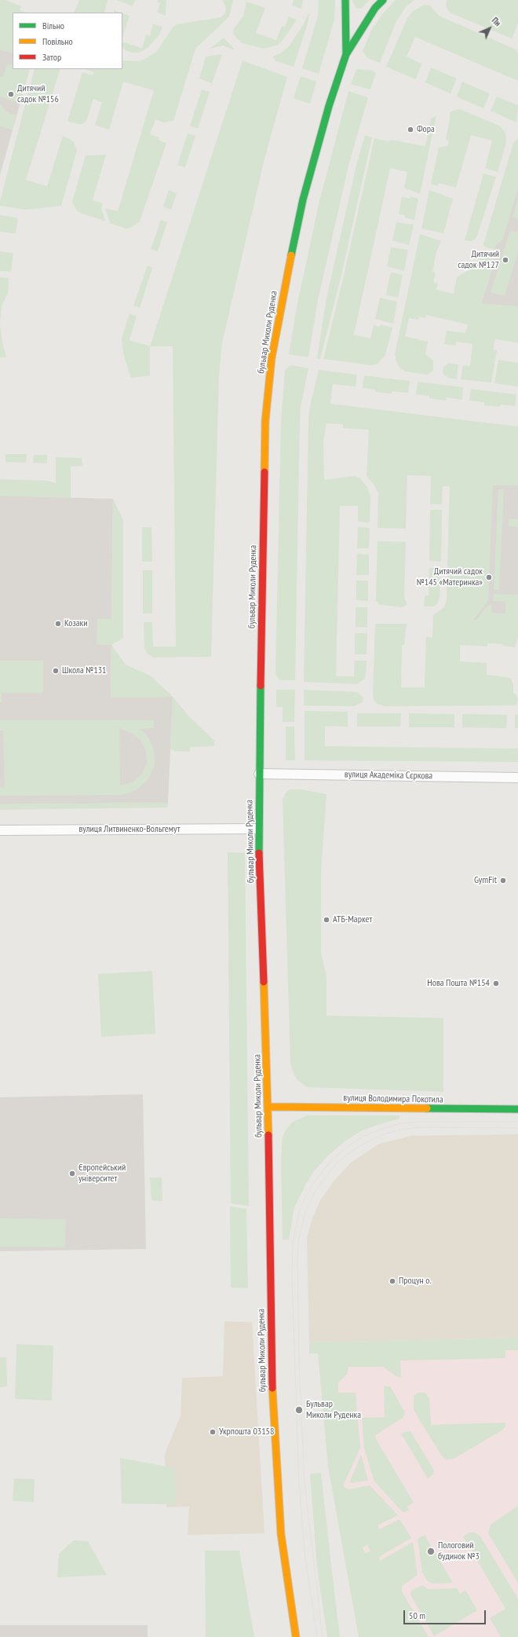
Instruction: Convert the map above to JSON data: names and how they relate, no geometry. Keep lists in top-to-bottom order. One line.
{"streets":{"street":["бульвар Миколи Руденка","вулиця Академіка Сєркова","вулиця Литвиненко-Вольгемут","вулиця Володимира Покотила"]},"crossings":[["бульвар Миколи Руденка","вулиця Академіка Сєркова"],["бульвар Миколи Руденка","вулиця Литвиненко-Вольгемут"],["бульвар Миколи Руденка","вулиця Володимира Покотила"]],"places":["Дитячий садок №156","Фора","Дитячий садок №127","Дитячий садок №145 «Материнка»","Козаки","Школа №131","GymFit","АТБ-Маркет","Нова Пошта №154","Європейський університет","Процун о.","Бульвар Миколи Руденка","Укрпошта 03158","Пологовий будинок №3"],"legend":["Вільно","Повільно","Затор"],"scale_bar":"50 m","north":"top right"}
